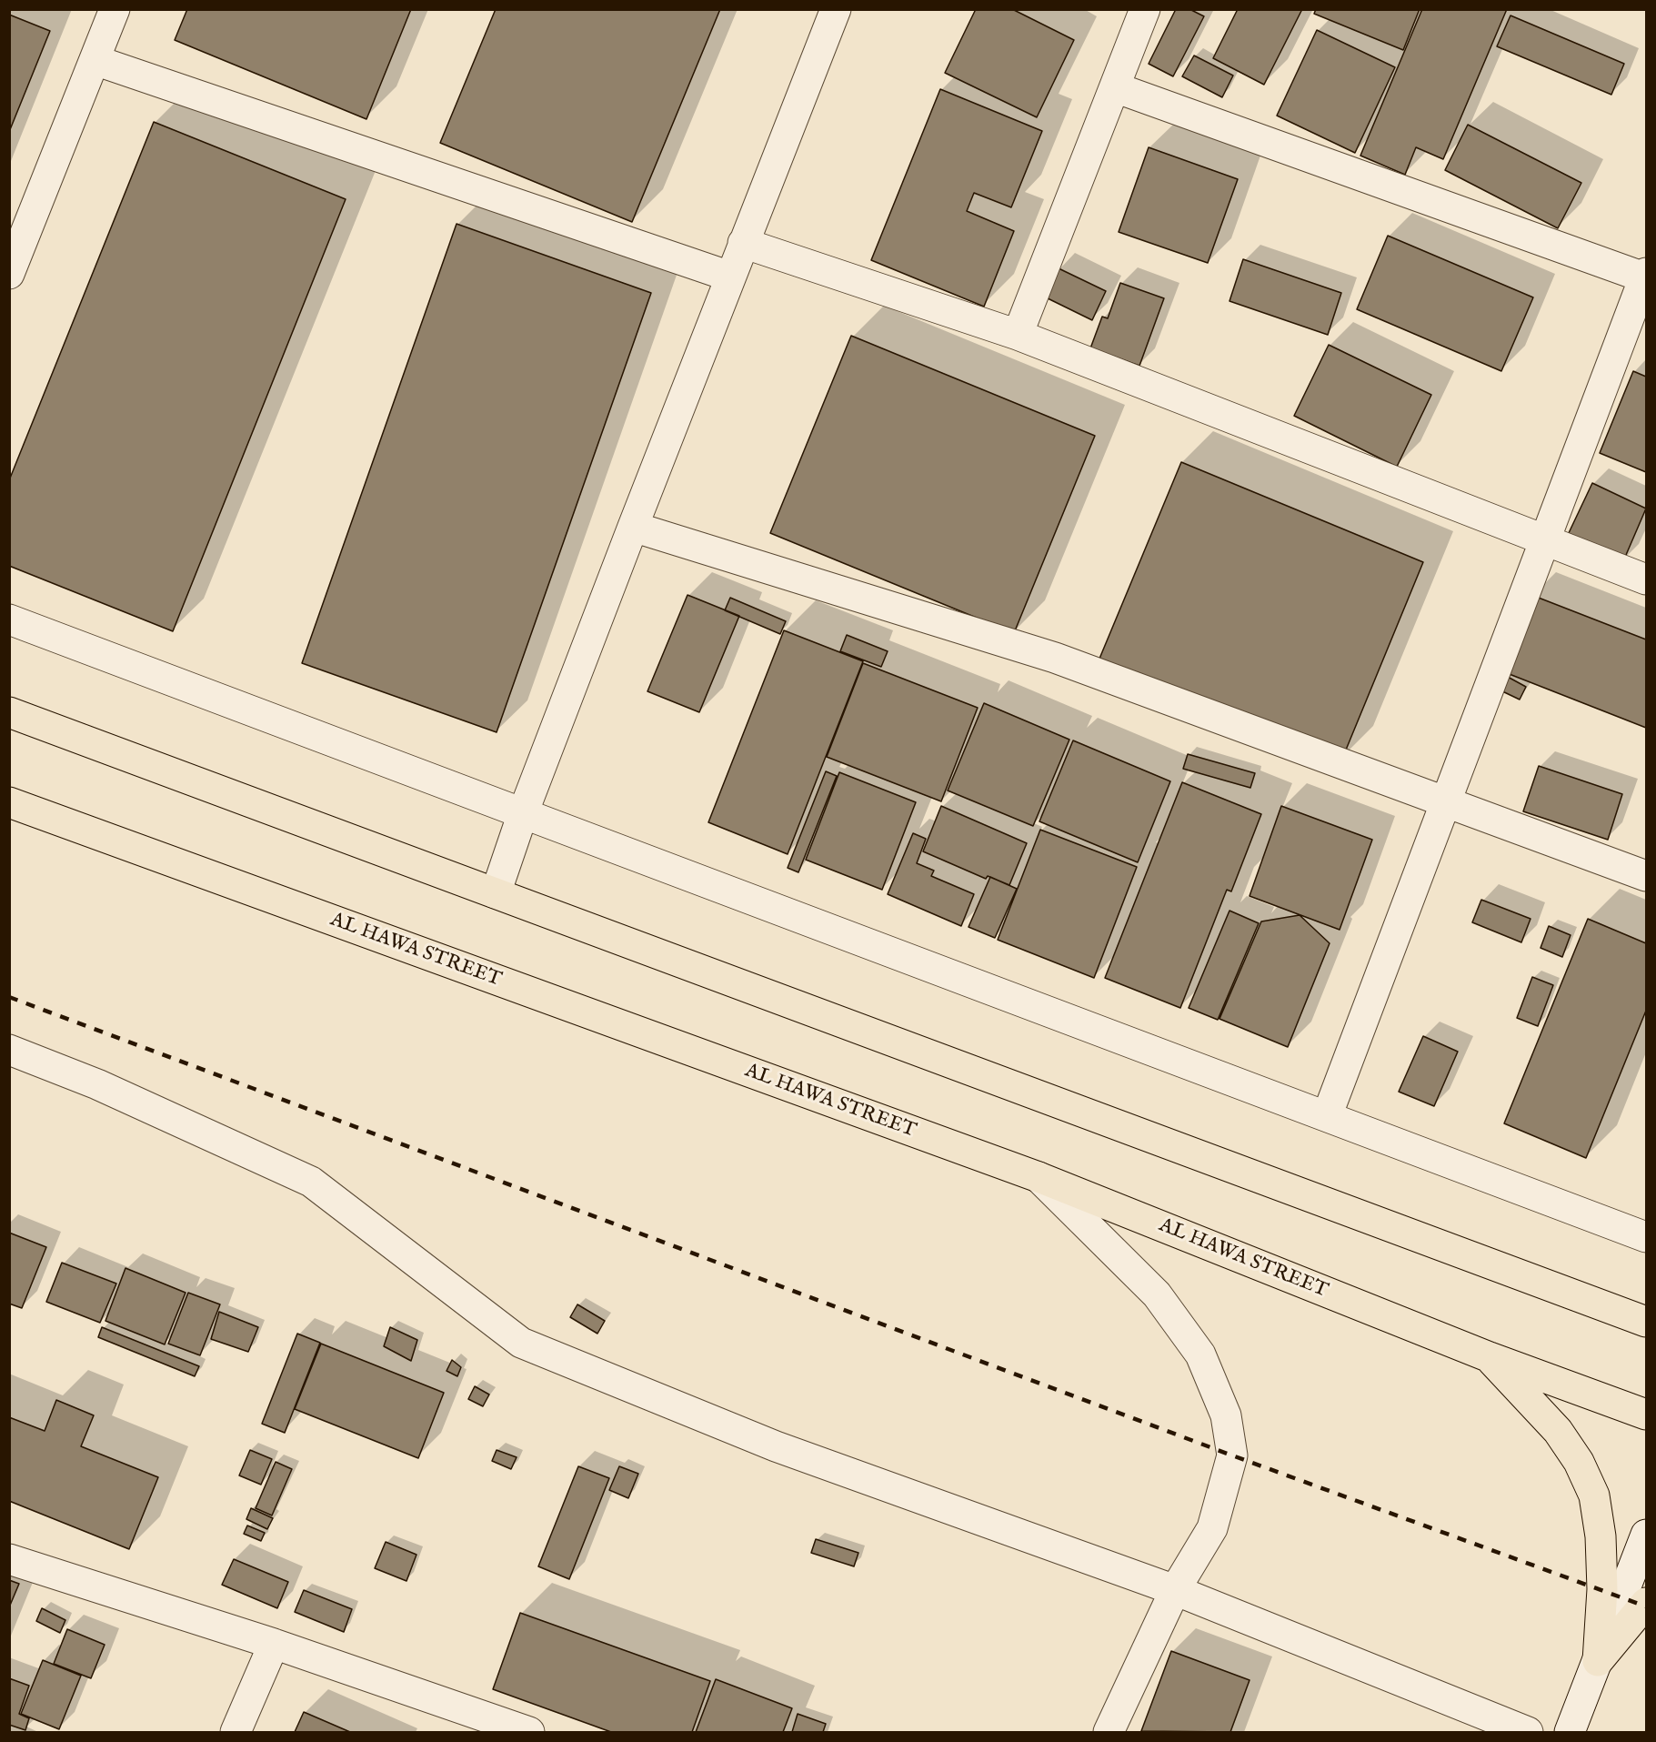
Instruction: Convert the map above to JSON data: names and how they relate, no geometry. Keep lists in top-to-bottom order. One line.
{"streets":{"highway":["AL HAWA STREET"]}}
